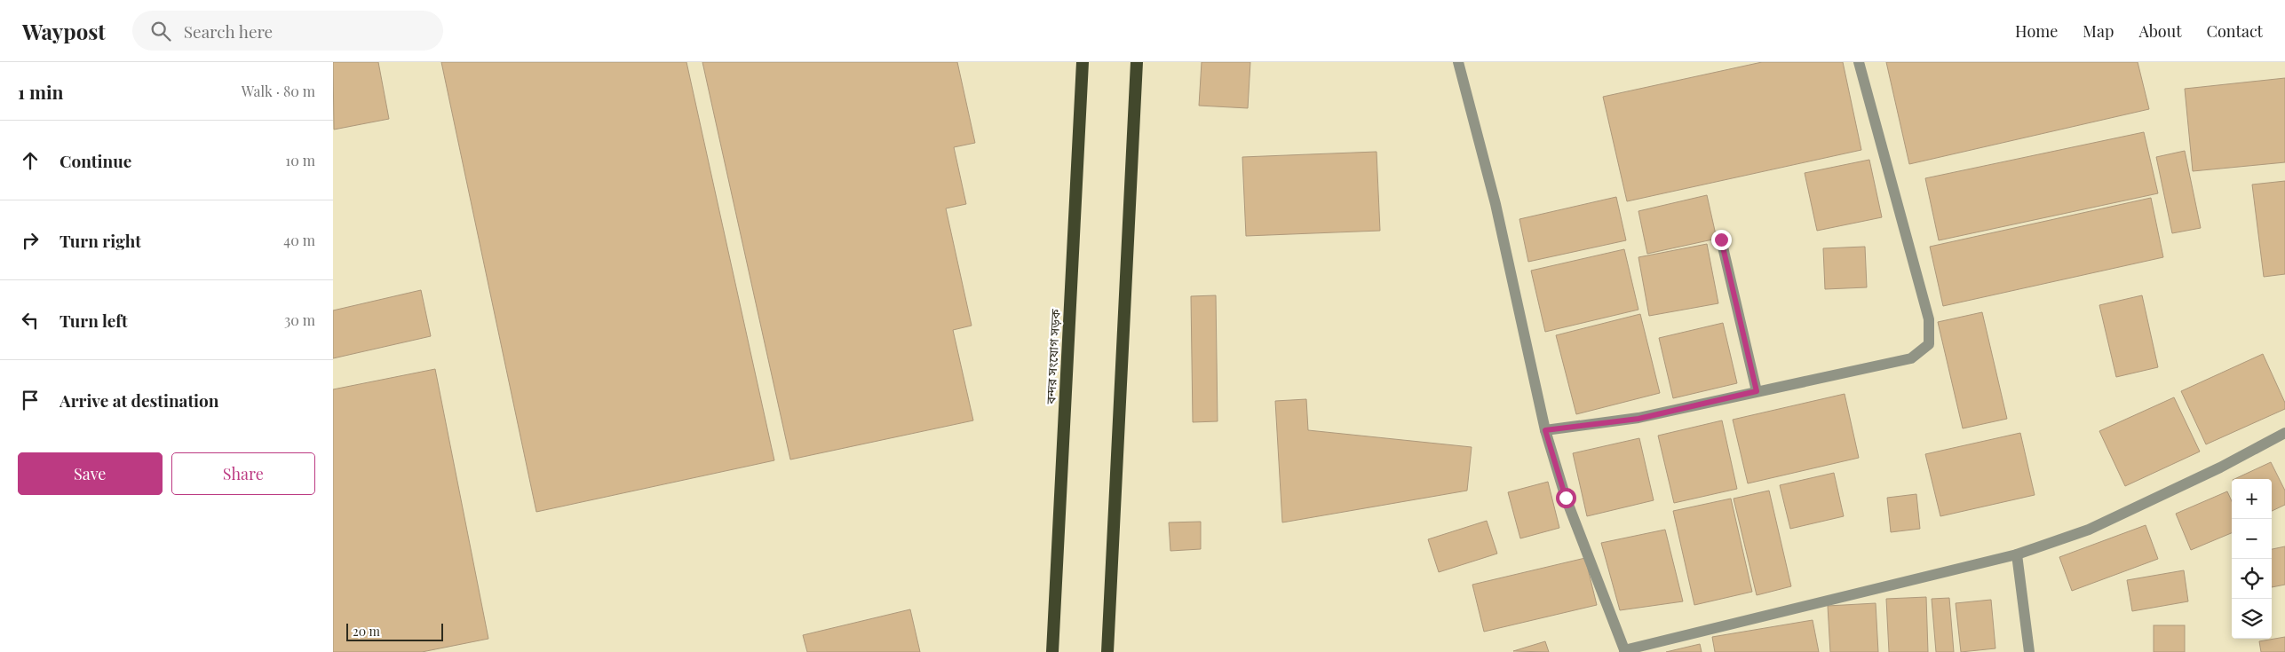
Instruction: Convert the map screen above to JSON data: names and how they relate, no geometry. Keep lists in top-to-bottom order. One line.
{"streets":{"highway":["বন্দর সংযোগ সড়ক"]},"scale_bar":"20 m","page":{"header":"Waypost","search":"Search here","nav":["Home","Map","About","Contact"],"heading":["1 min","Walk · 80 m"],"list":[["Continue","10 m"],["Turn right","40 m"],["Turn left","30 m"],"Arrive at destination"],"buttons":["Save","Share"],"map_buttons":["+","−"],"scale":"20 m"}}
